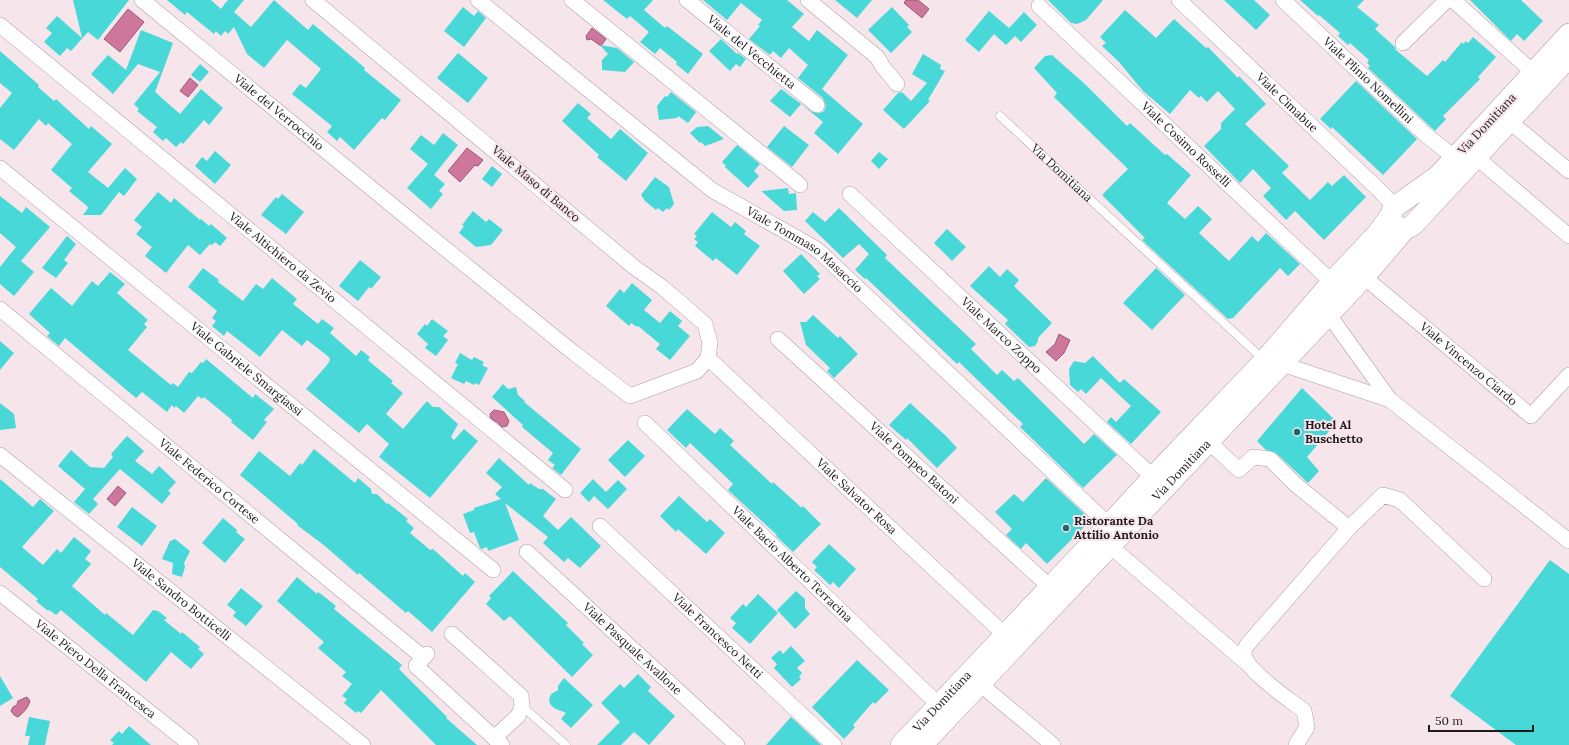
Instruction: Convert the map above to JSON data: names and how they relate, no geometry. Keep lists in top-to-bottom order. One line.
{"streets":{"main road":["Via Domitiana"],"street":["Viale del Vecchietta","Viale Plinio Nomellini","Viale Cimabue","Viale del Verrocchio","Viale Cosimo Rosselli","Viale Maso di Banco","Viale Tommaso Masaccio","Viale Altichiero da Zevio","Viale Marco Zoppo","Viale Vincenzo Ciardo","Viale Gabriele Smargiassi","Viale Pompeo Batoni","Viale Federico Cortese","Viale Salvator Rosa","Viale Bacio Alberto Terracina","Viale Sandro Botticelli","Viale Francesco Netti","Viale Pasquale Avallone","Viale Piero Della Francesca"]},"crossings":[["Viale Plinio Nomellini","Via Domitiana"],["Viale Cimabue","Via Domitiana"],["Viale del Verrocchio","Viale Maso di Banco"],["Viale del Verrocchio","Viale Salvator Rosa"],["Via Domitiana","Viale Cosimo Rosselli"],["Via Domitiana","Viale Tommaso Masaccio"],["Via Domitiana","Viale Marco Zoppo"],["Via Domitiana","Viale Vincenzo Ciardo"],["Via Domitiana","Viale Pompeo Batoni"],["Via Domitiana","Viale Salvator Rosa"],["Via Domitiana","Viale Bacio Alberto Terracina"],["Viale Maso di Banco","Viale Salvator Rosa"]],"places":["Hotel Al Buschetto","Ristorante Da Attilio Antonio"],"scale_bar":"50 m"}
